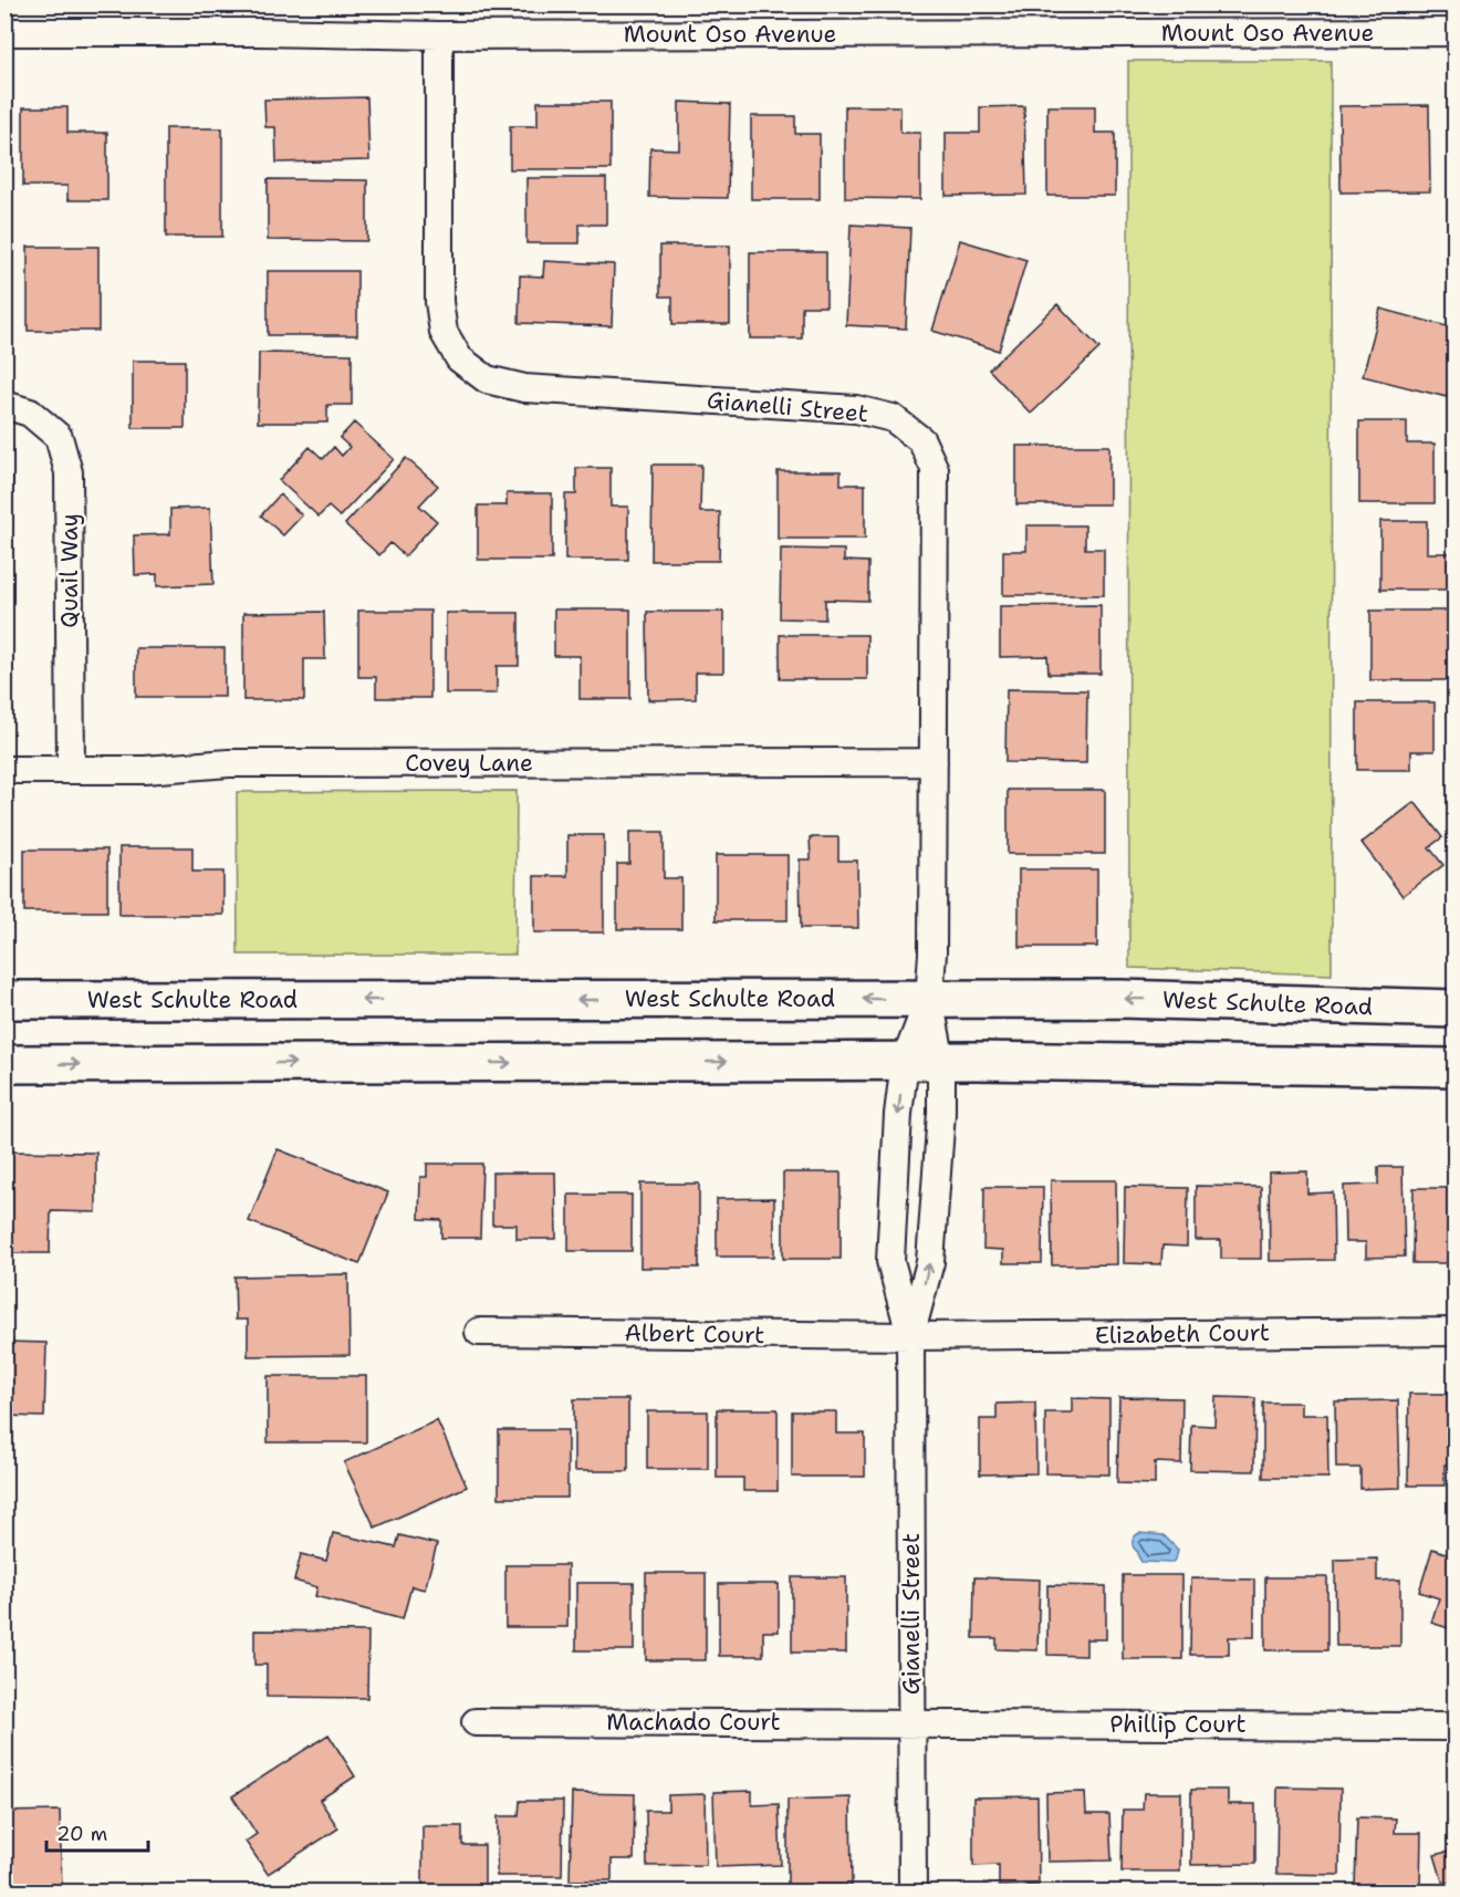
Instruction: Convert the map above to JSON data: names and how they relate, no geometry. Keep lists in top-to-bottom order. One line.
{"streets":{"main road":["West Schulte Road"],"street":["Mount Oso Avenue","Gianelli Street","Quail Way","Covey Lane","Albert Court","Elizabeth Court","Machado Court","Phillip Court"]},"crossings":[["Mount Oso Avenue","Gianelli Street"],["Gianelli Street","Covey Lane"],["Gianelli Street","West Schulte Road"],["Gianelli Street","Albert Court"],["Gianelli Street","Elizabeth Court"],["Gianelli Street","Machado Court"],["Gianelli Street","Phillip Court"],["Quail Way","Covey Lane"],["Albert Court","Elizabeth Court"],["Machado Court","Phillip Court"]],"scale_bar":"20 m"}
